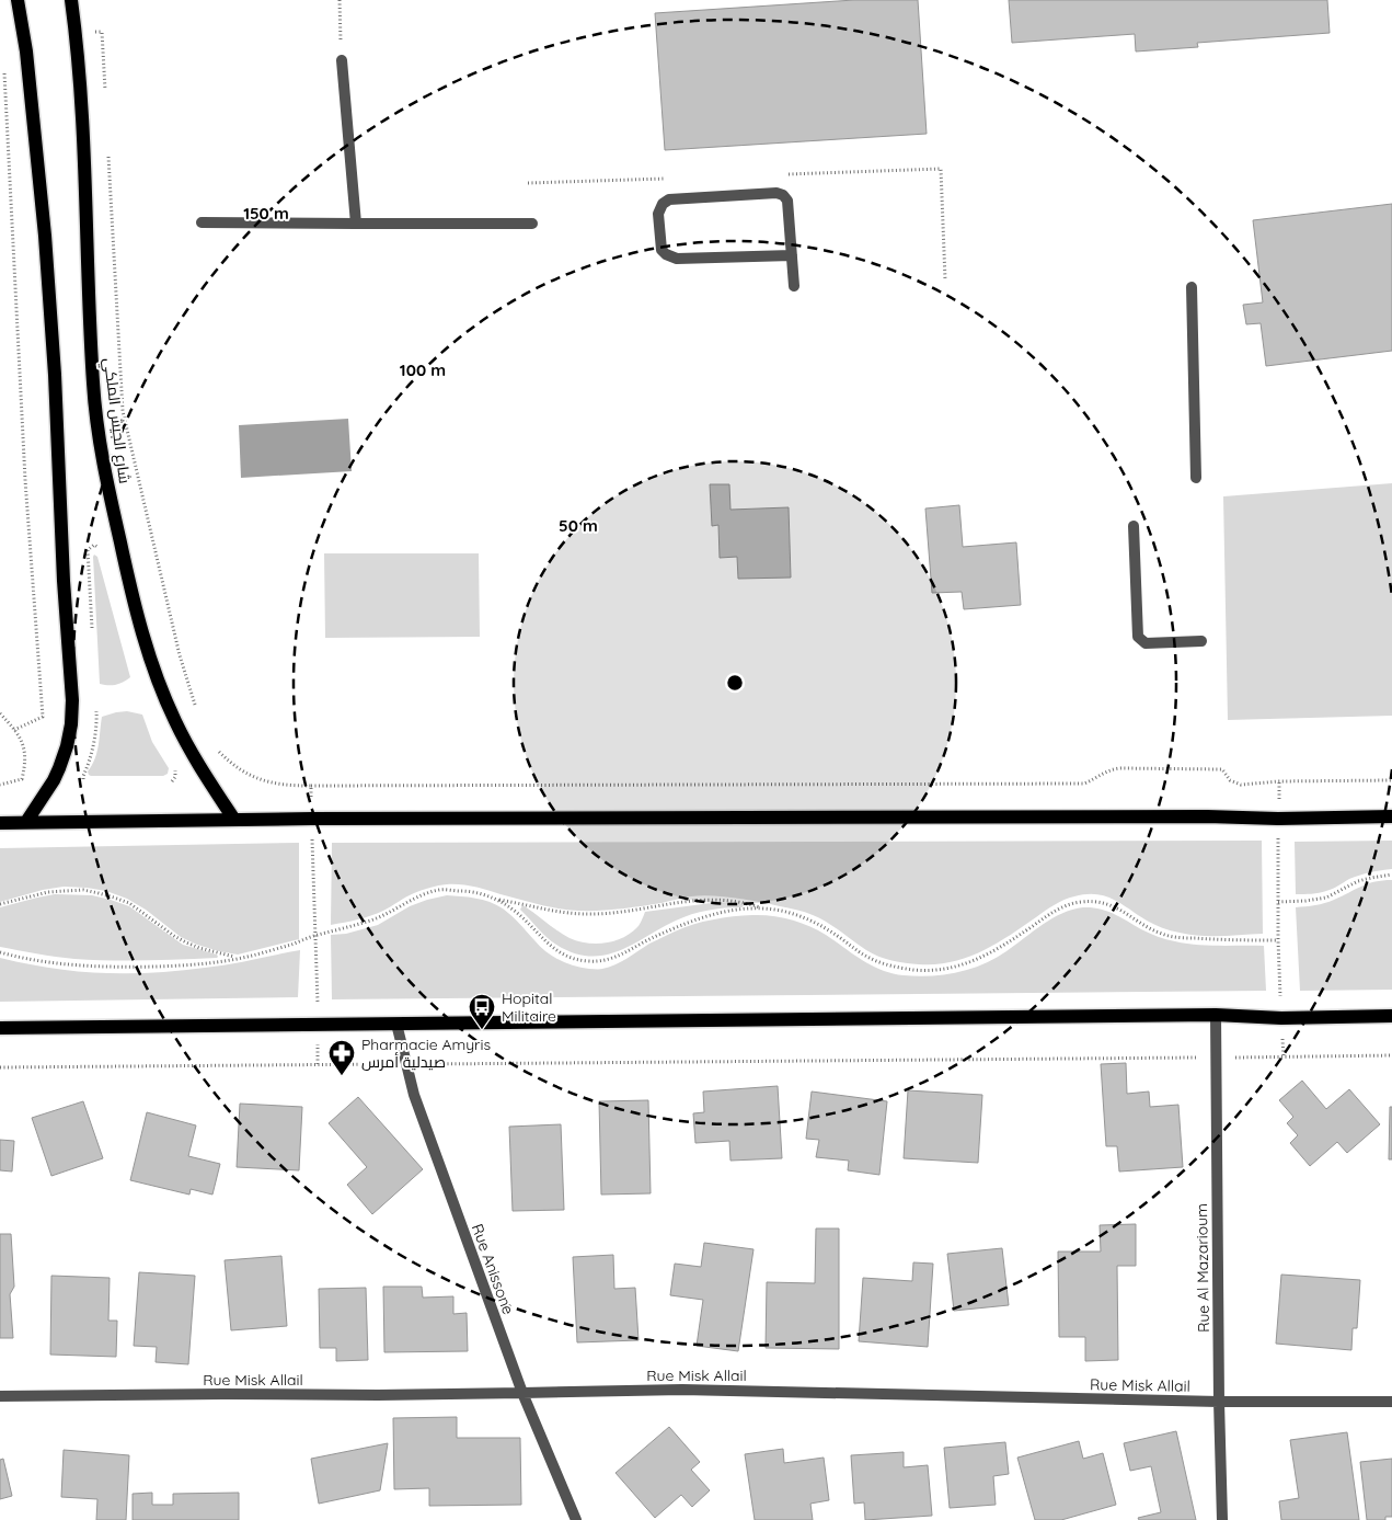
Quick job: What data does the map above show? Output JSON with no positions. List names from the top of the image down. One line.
{"streets":{"main road":["شارع الجيش الملكي"],"street":["Rue Al Mazarioum","Rue Anissone","Rue Misk Allail"]},"crossings":[["Rue Al Mazarioum","Rue Misk Allail"],["Rue Anissone","Rue Misk Allail"]],"places":{"bus stop":["Hopital Militaire"],"pharmacy":["Pharmacie Amyris صيدلية أمرس"]},"rings":["150 m","100 m","50 m"]}
